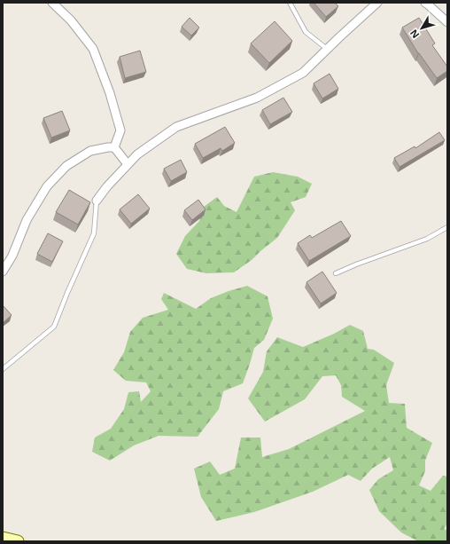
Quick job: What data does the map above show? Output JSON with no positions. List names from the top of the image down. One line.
{"north":"bottom left"}
